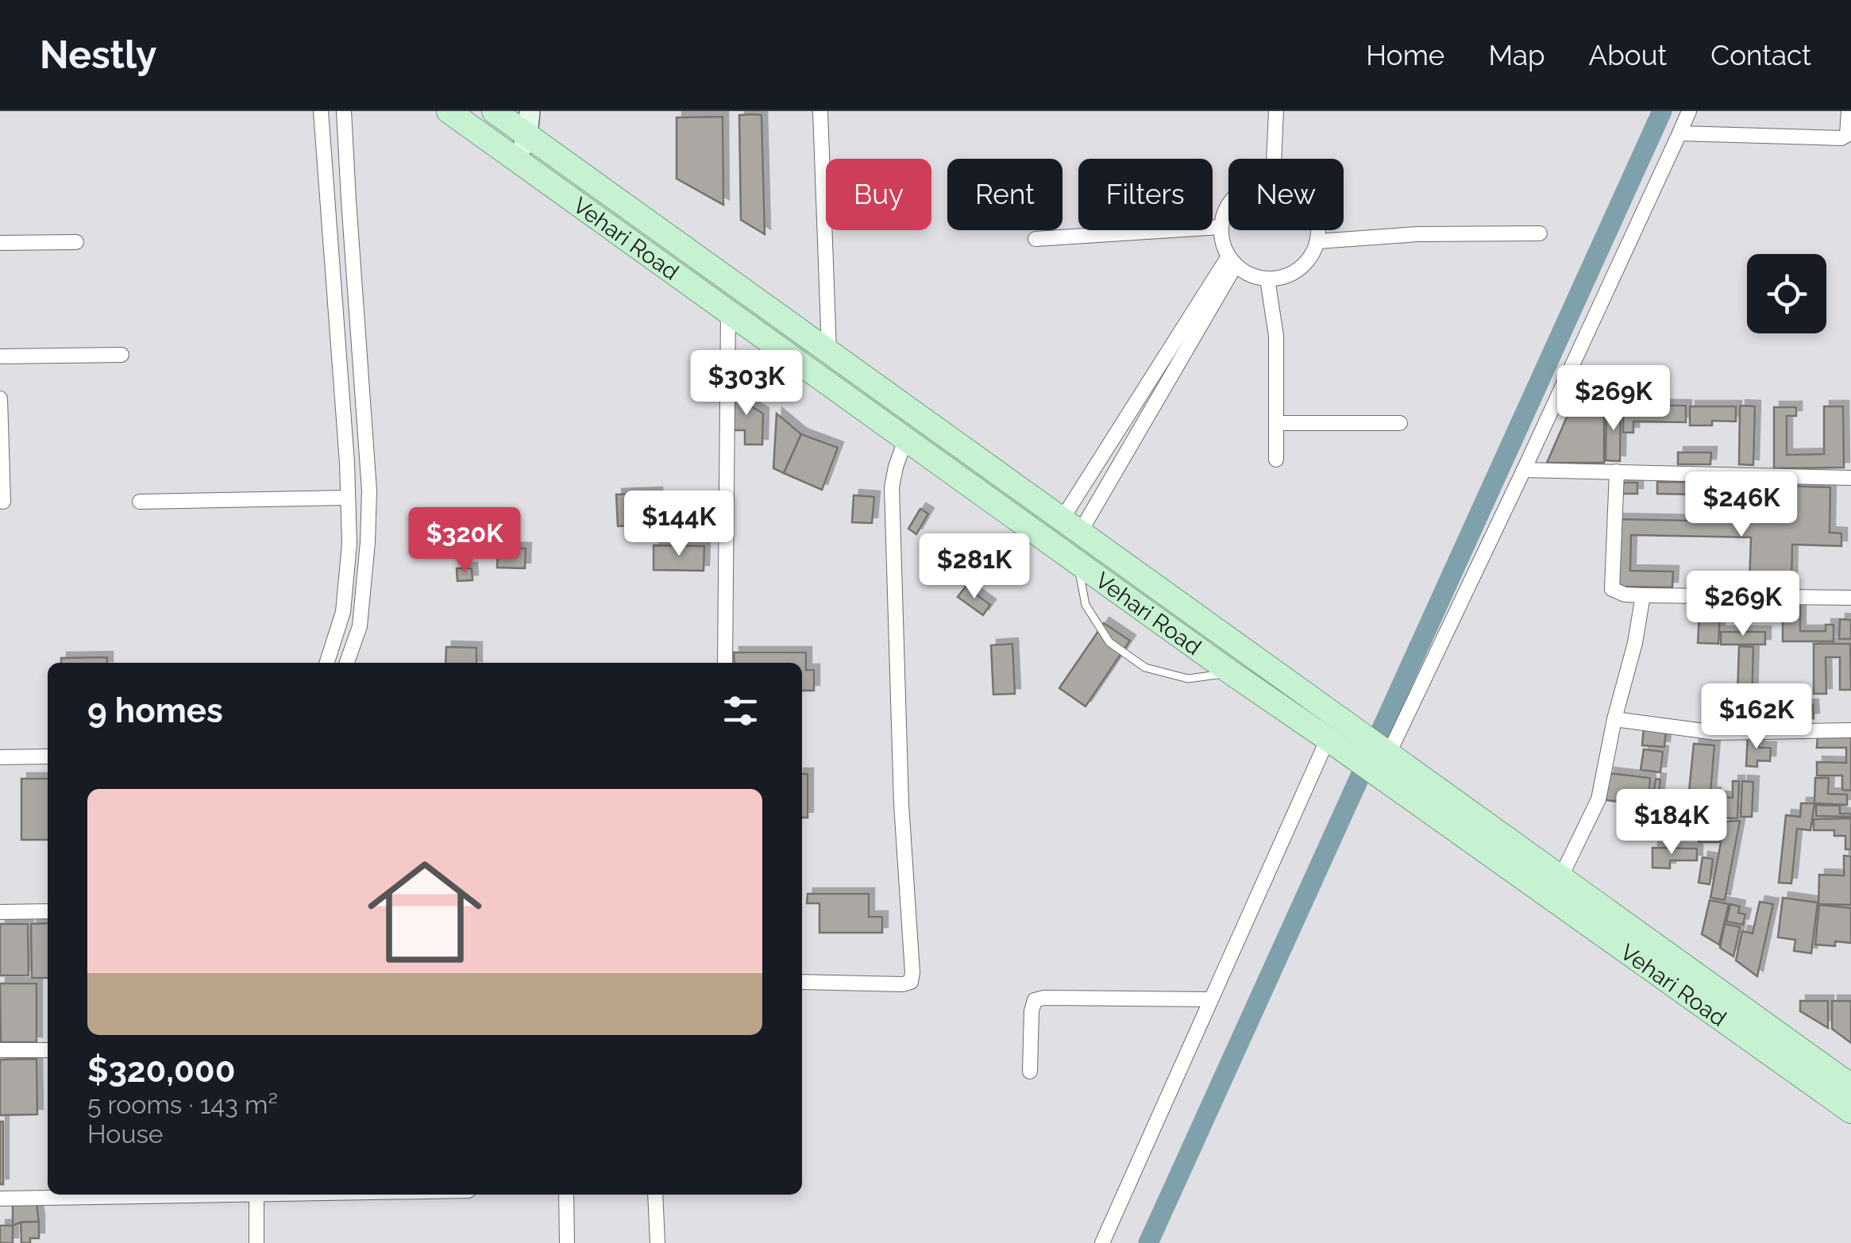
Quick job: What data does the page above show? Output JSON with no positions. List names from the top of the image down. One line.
{"streets":{"main road":["Vehari Road"]},"page":{"header":"Nestly","nav":["Home","Map","About","Contact"],"chip":["Buy","Rent","Filters","New"],"price":["$303K","$269K","$246K","$144K","$320K","$281K","$269K","$162K","$184K"],"heading":"9 homes","list":[{"name":"$320,000","note":"5 rooms · 143 m² · House"}]}}
